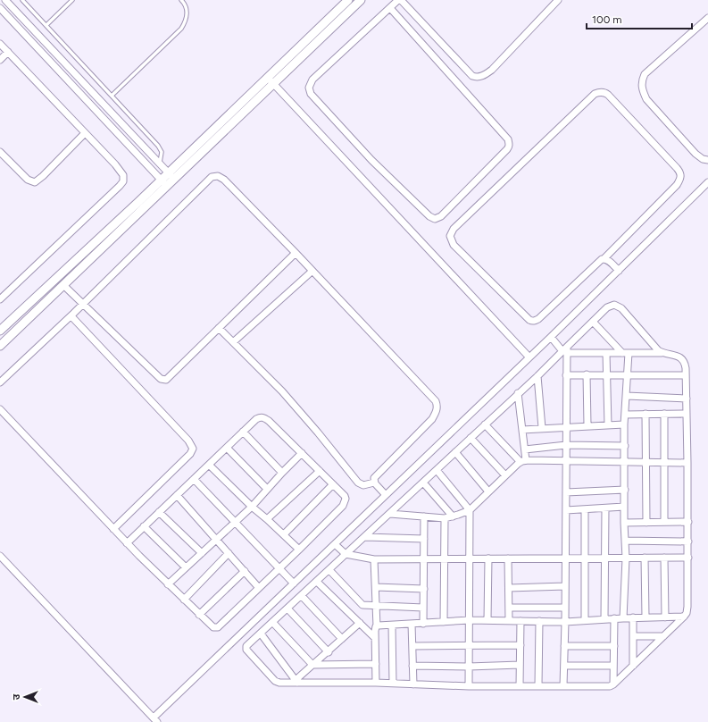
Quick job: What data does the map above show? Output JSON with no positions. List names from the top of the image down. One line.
{"scale_bar":"100 m","north":"left"}
